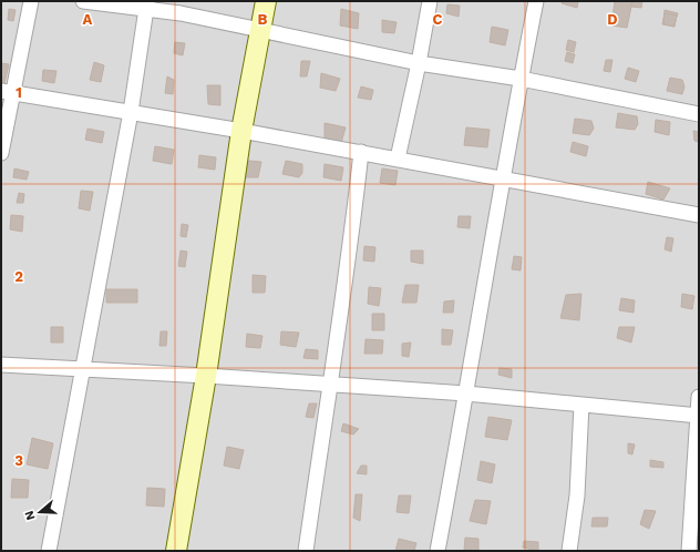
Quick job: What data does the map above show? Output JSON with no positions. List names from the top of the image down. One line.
{"north":"left","grid":{"columns":["A","B","C","D"],"rows":["1","2","3"]}}
